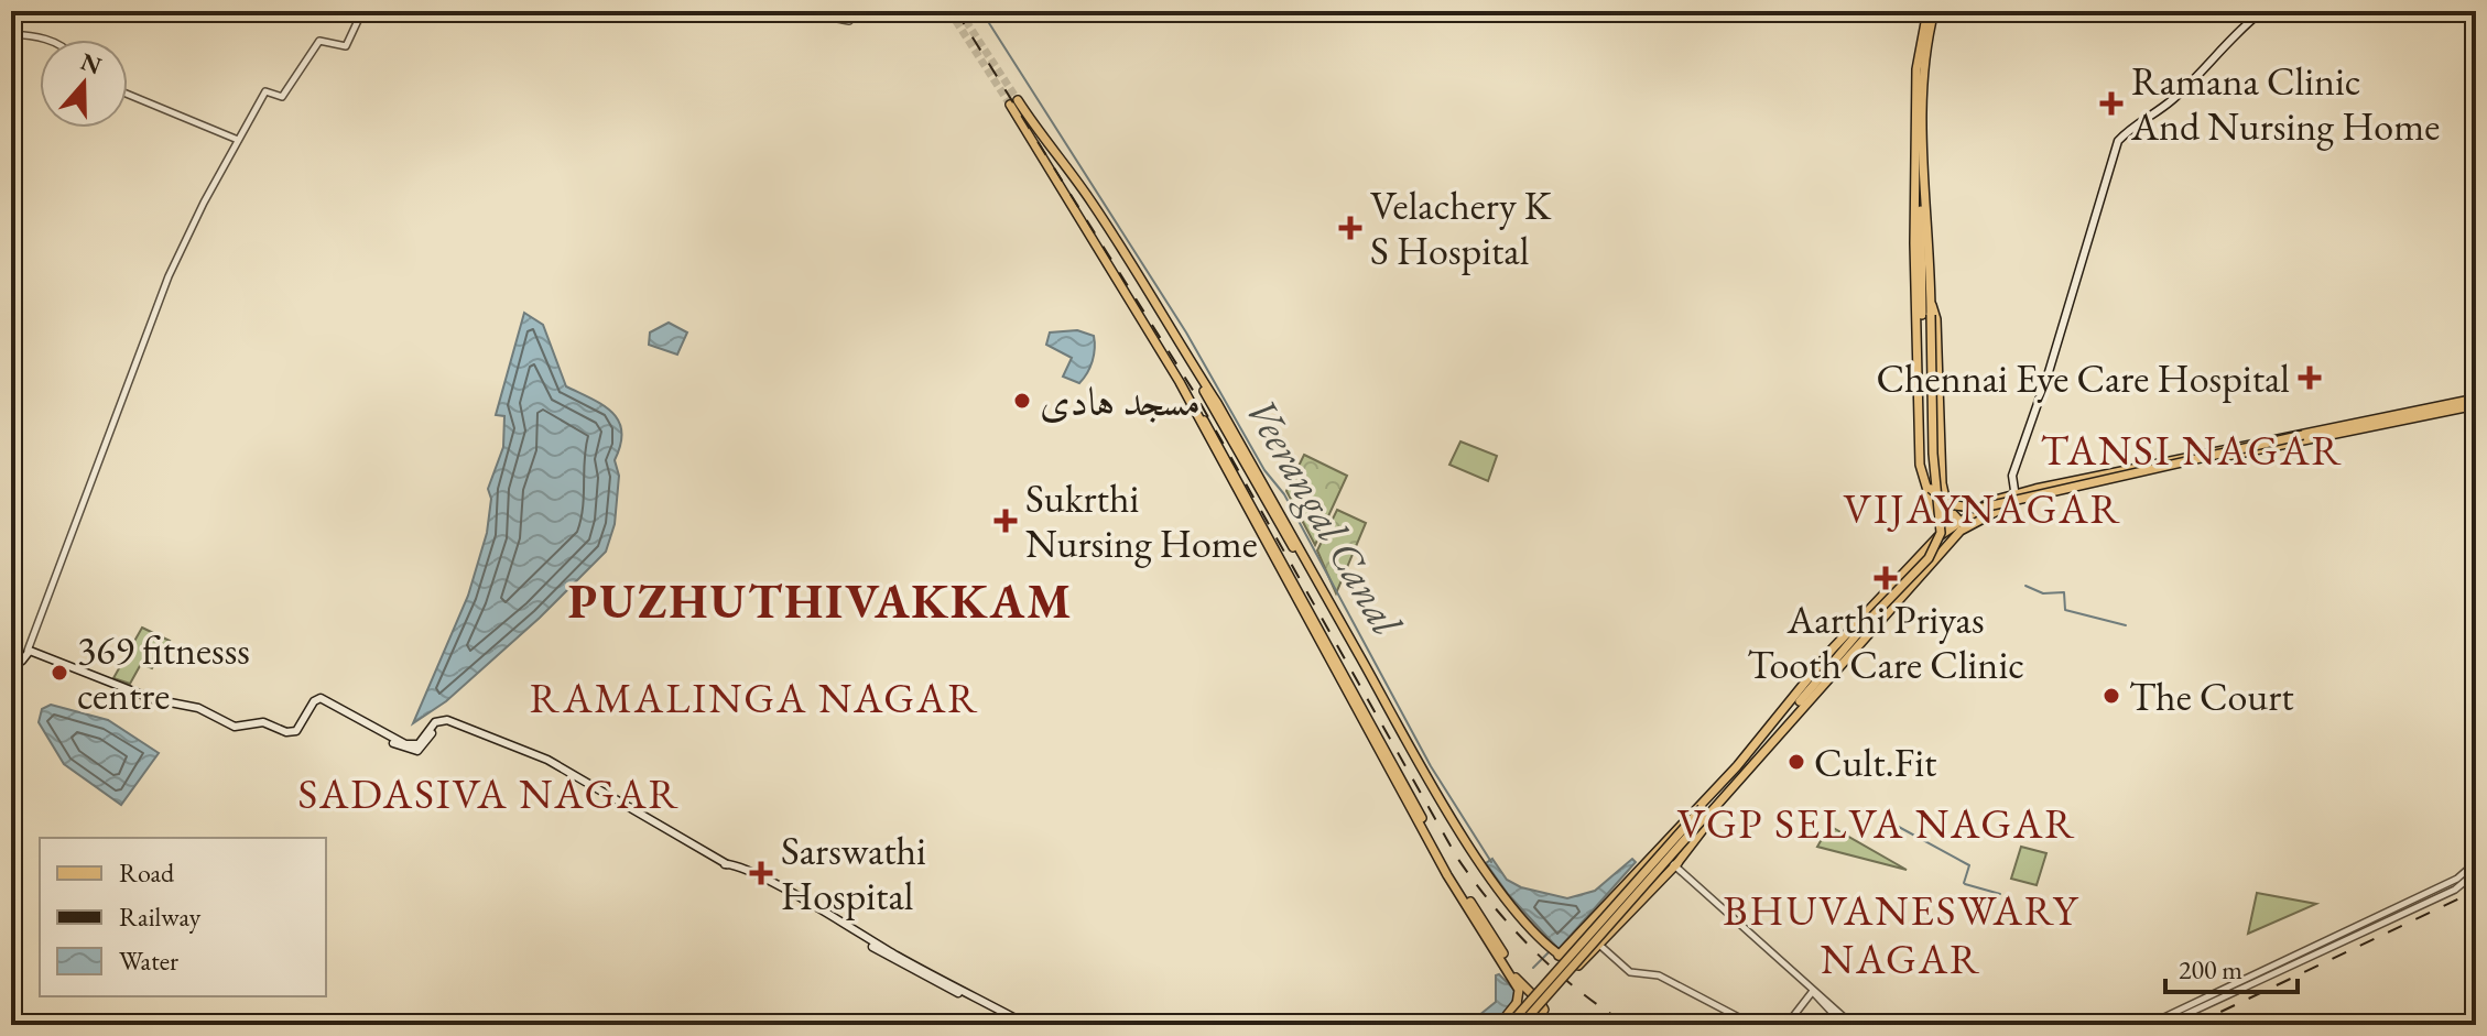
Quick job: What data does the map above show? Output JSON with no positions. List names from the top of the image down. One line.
{"districts":["TANSI NAGAR","VIJAYNAGAR","PUZHUTHIVAKKAM","RAMALINGA NAGAR","SADASIVA NAGAR","VGP SELVA NAGAR","BHUVANESWARY NAGAR"],"water":["Veerangal Canal"],"places":{"health":["Ramana Clinic And Nursing Home","Velachery K S Hospital","Chennai Eye Care Hospital","Sukrthi Nursing Home","Aarthi Priyas Tooth Care Clinic","Sarswathi Hospital"],"other":["مسجد ہادی","369 fitnesss centre","The Court","Cult.Fit"]},"legend":["Road","Railway","Water"],"scale_bar":"200 m","north":"top"}
